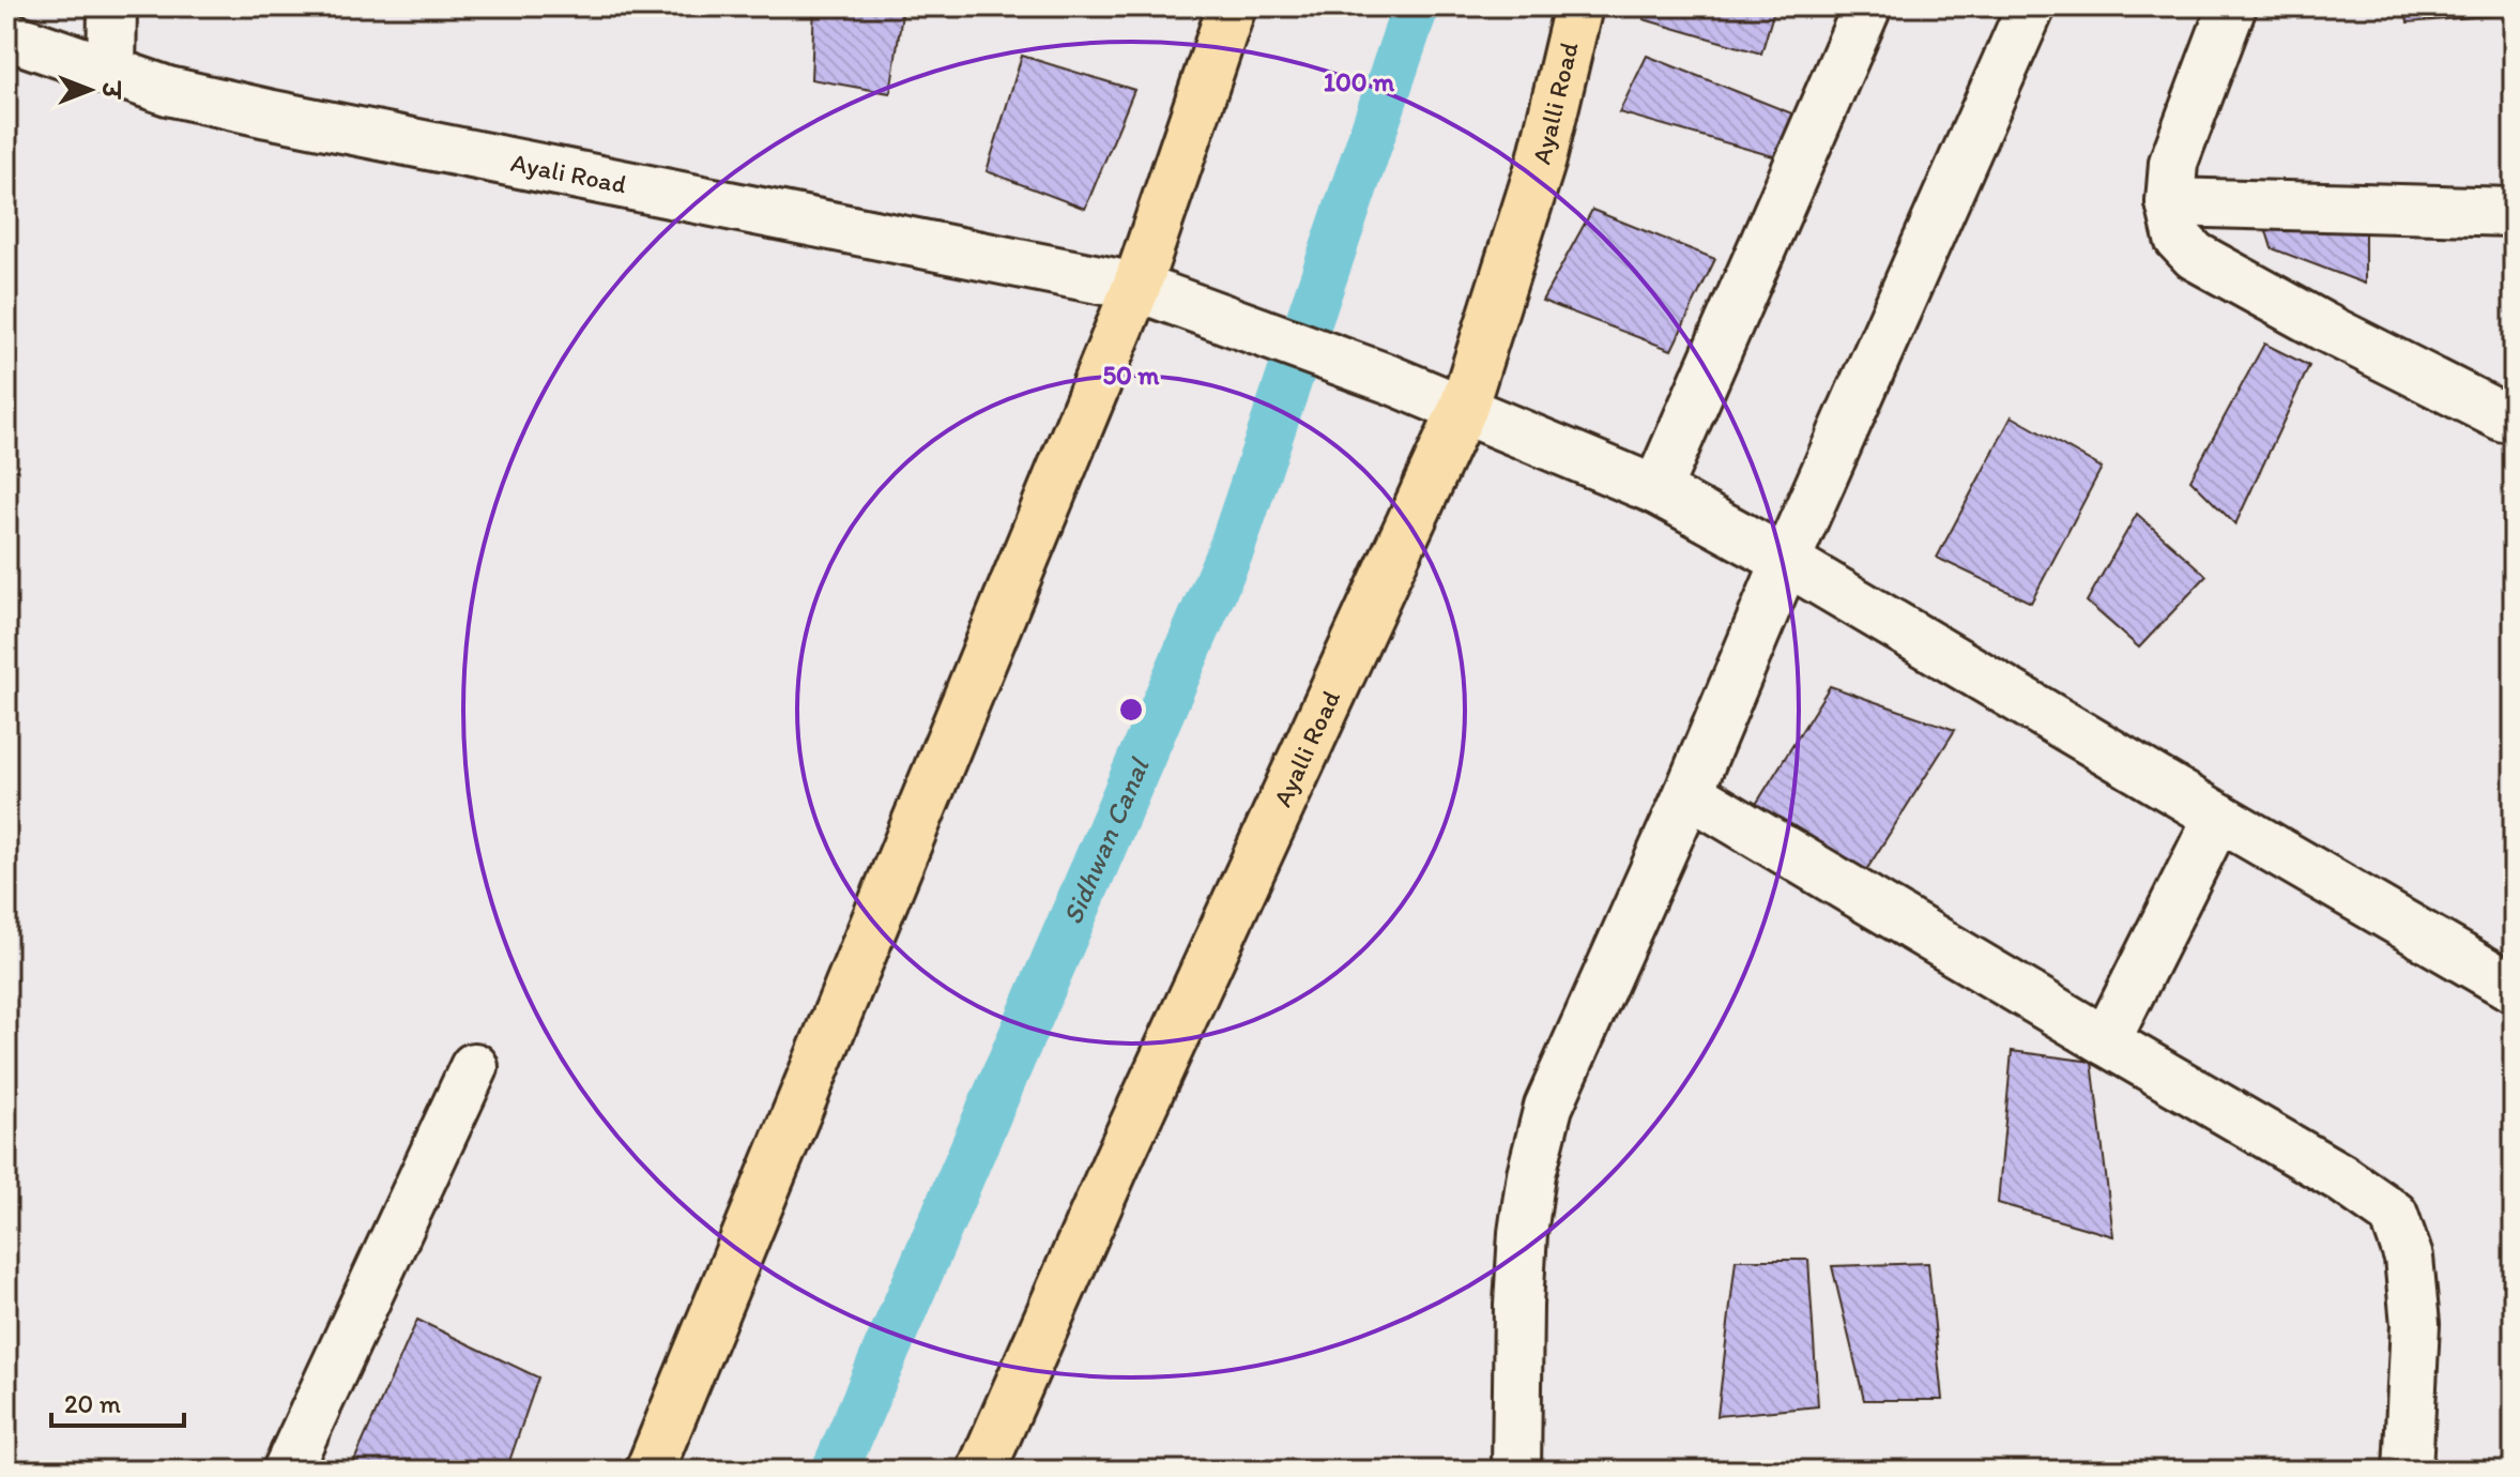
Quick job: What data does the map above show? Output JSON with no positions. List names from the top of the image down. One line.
{"streets":{"highway":["Ayalli Road"],"street":["Ayali Road"]},"crossings":[["Ayalli Road","Ayali Road"]],"water":["Sidhwan Canal"],"scale_bar":"20 m","north":"right","rings":["100 m","50 m"]}
